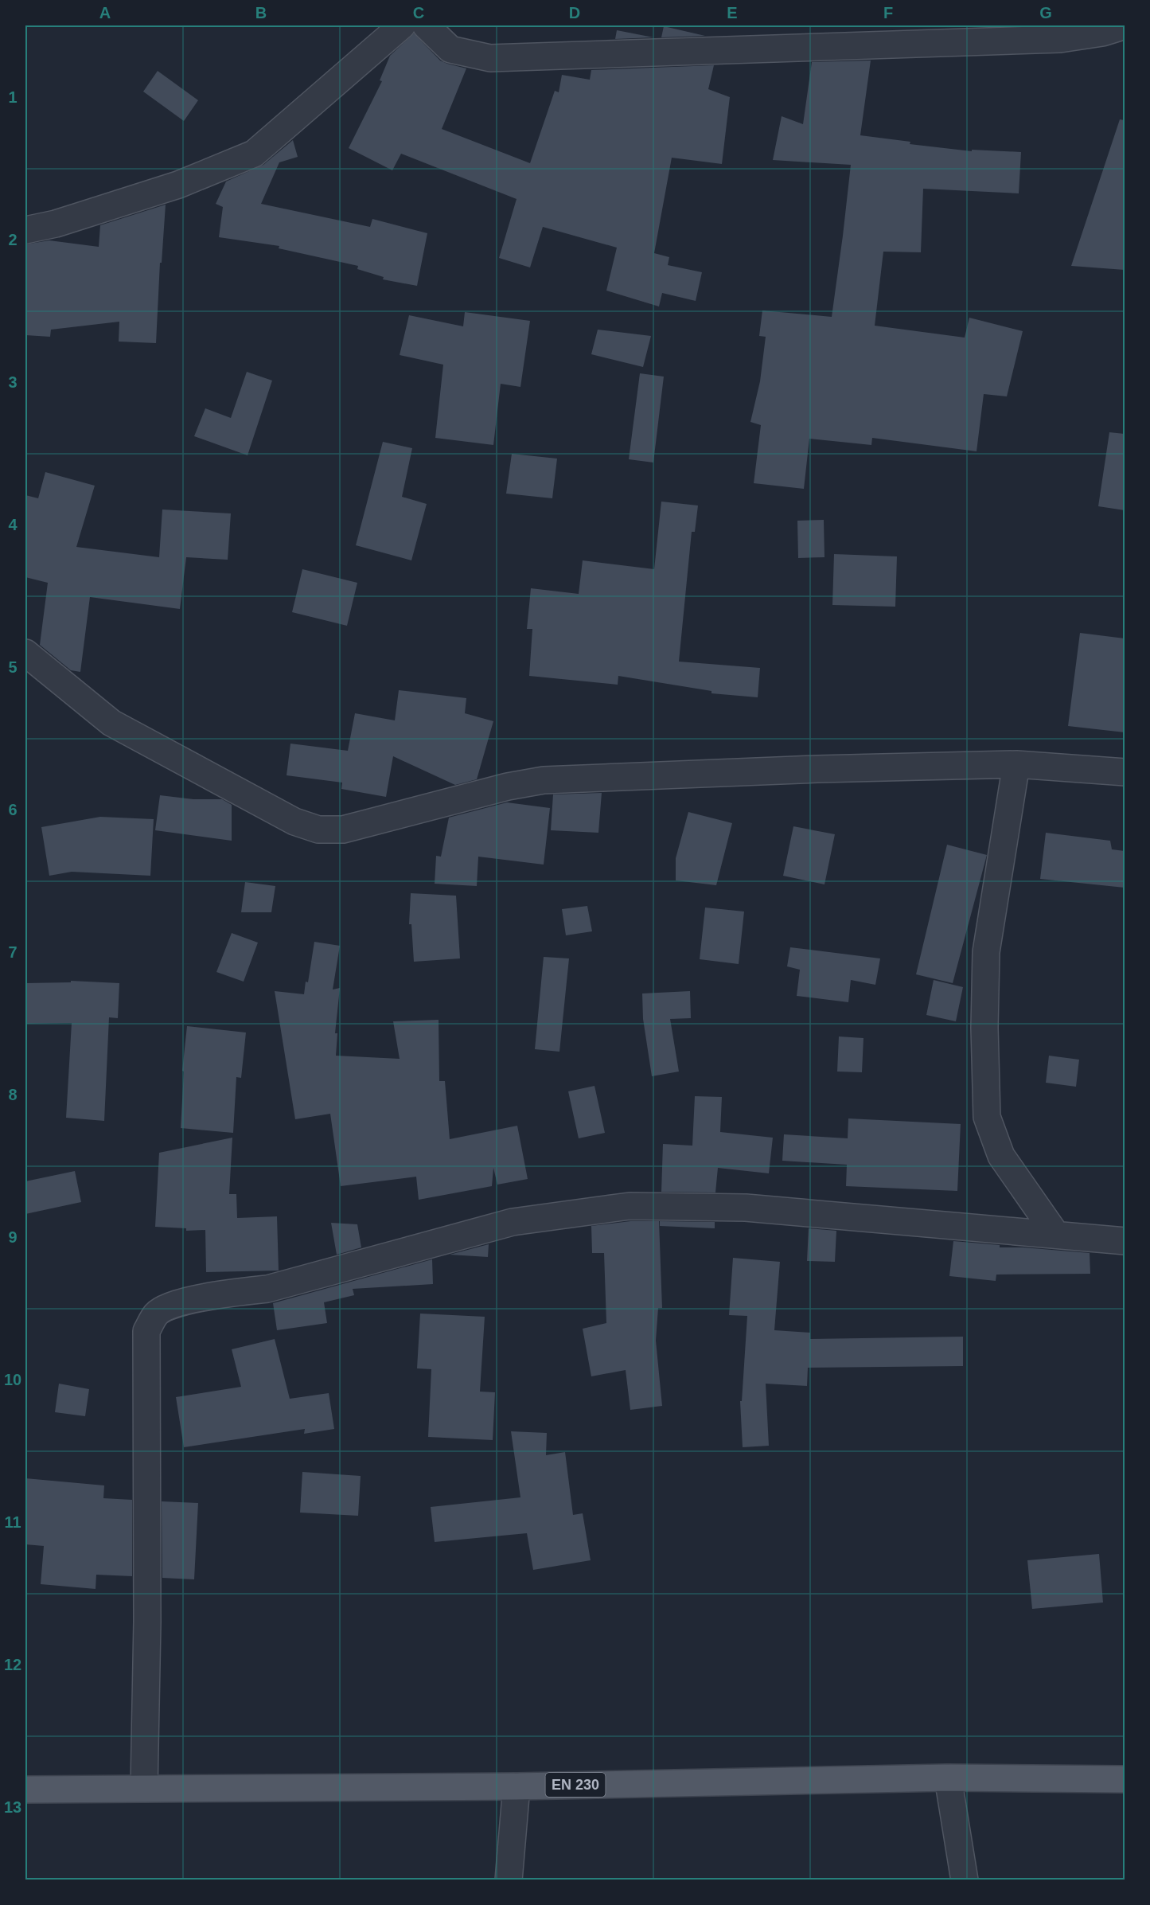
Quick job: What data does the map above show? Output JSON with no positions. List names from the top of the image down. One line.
{"streets":{"main road":["EN 230"]},"grid":{"columns":["A","B","C","D","E","F","G"],"rows":["1","2","3","4","5","6","7","8","9","10","11","12","13"]}}
